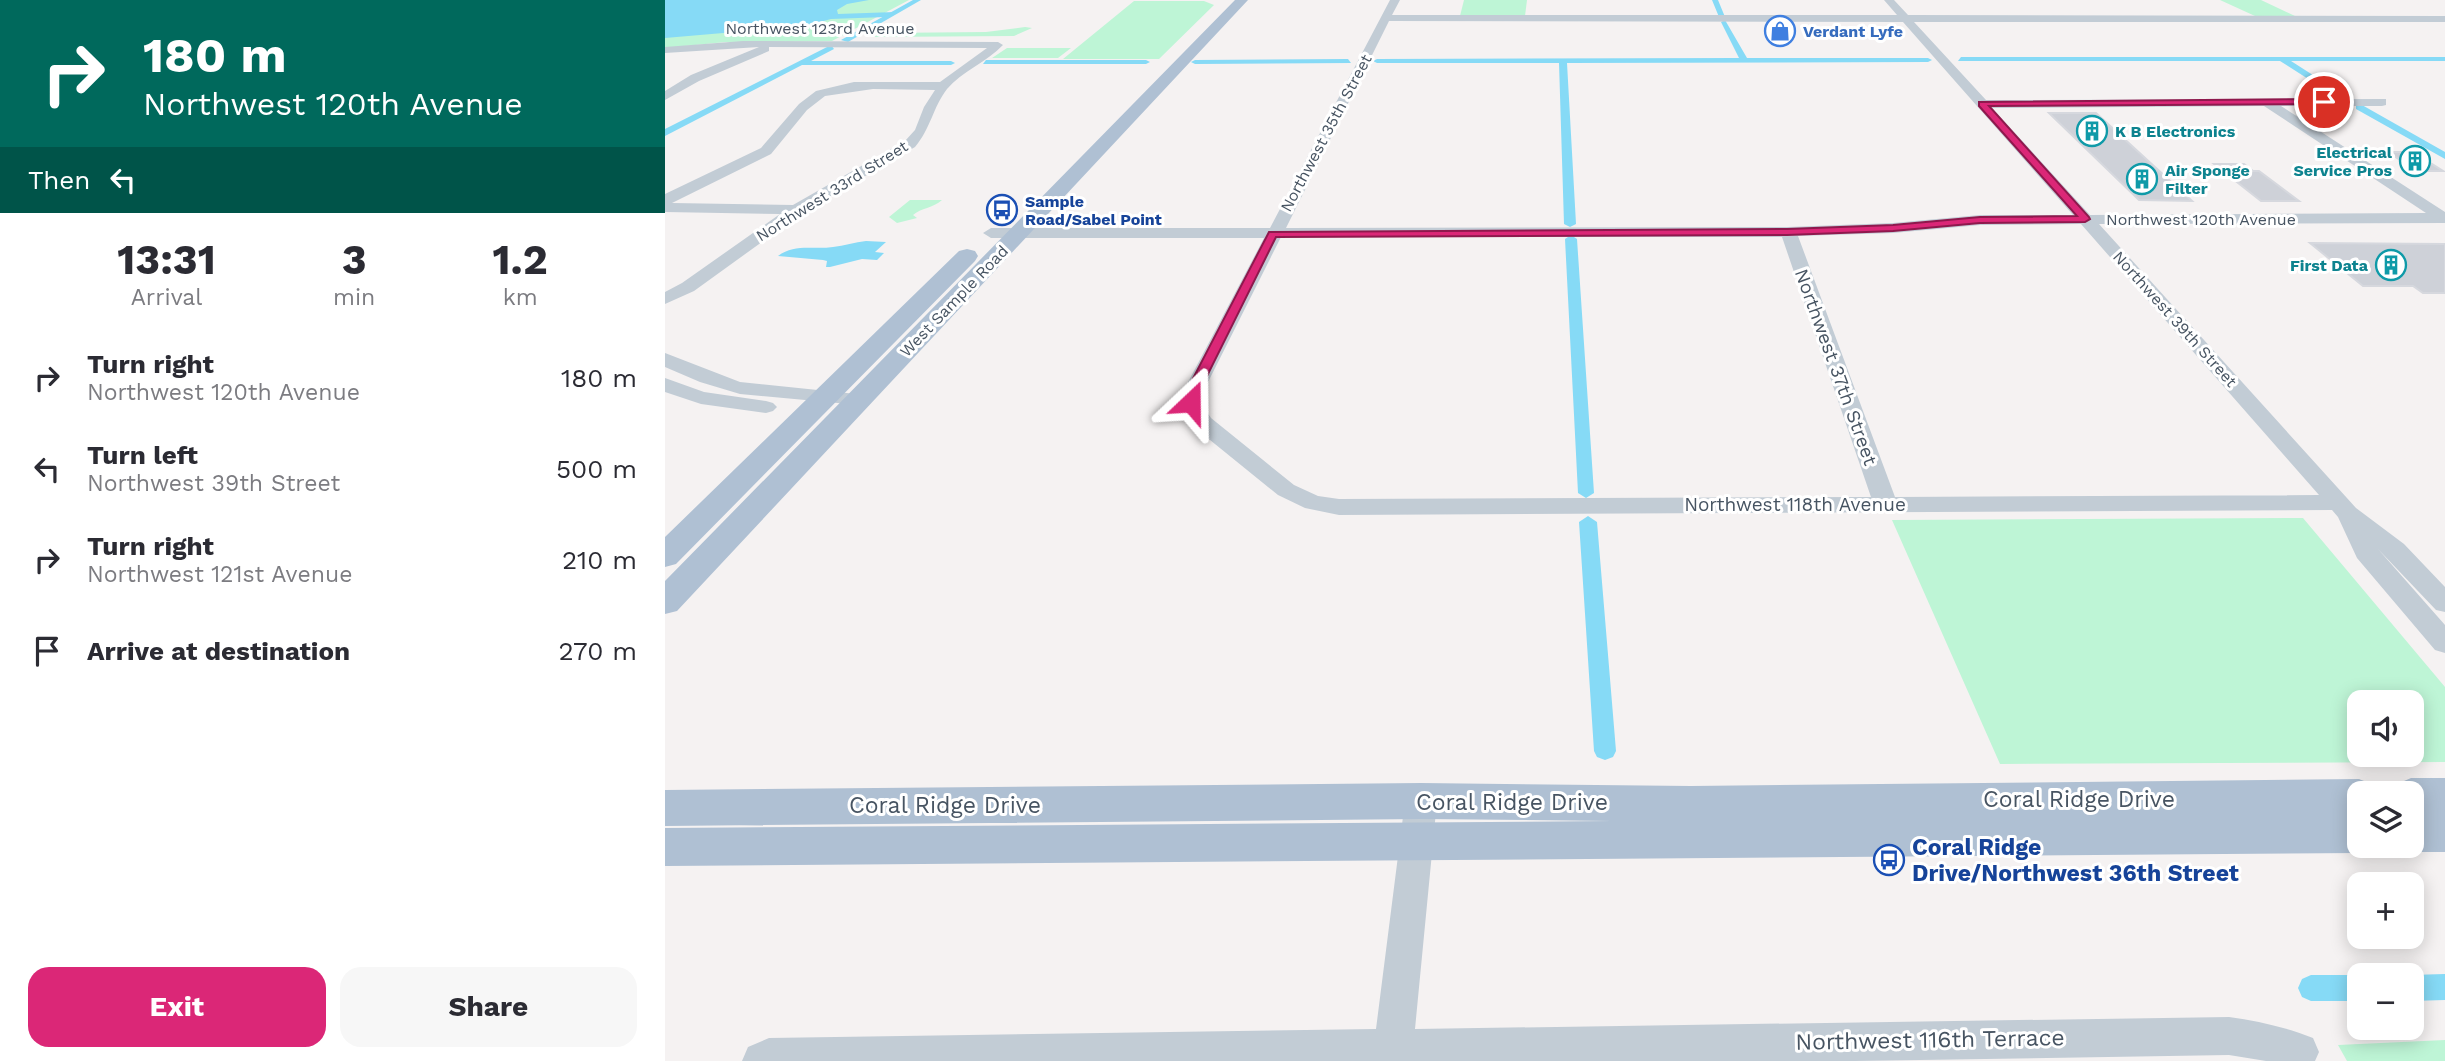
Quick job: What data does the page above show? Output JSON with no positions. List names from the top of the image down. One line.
{"streets":{"main road":["West Sample Road","Coral Ridge Drive"],"street":["Northwest 123rd Avenue","Northwest 35th Street","Northwest 33rd Street","Northwest 120th Avenue","Northwest 39th Street","Northwest 37th Street","Northwest 118th Avenue","Northwest 116th Terrace"]},"crossings":[["Northwest 123rd Avenue","Northwest 33rd Street"],["Northwest 35th Street","Northwest 120th Avenue"],["Northwest 35th Street","Northwest 118th Avenue"],["Northwest 120th Avenue","West Sample Road"],["Northwest 120th Avenue","Northwest 39th Street"],["Northwest 120th Avenue","Northwest 37th Street"],["Northwest 39th Street","Northwest 118th Avenue"],["Northwest 37th Street","Northwest 118th Avenue"]],"places":{"shop":["Verdant Lyfe"],"building":["K B Electronics","Electrical Service Pros","Air Sponge Filter","First Data"],"bus stop":["Sample Road/Sabel Point","Coral Ridge Drive/Northwest 36th Street"]},"page":{"turn":["180 m","Northwest 120th Avenue"],"then":"Then","eta":["13:31","Arrival","3","min","1.2","km"],"list":[{"name":"Turn right","note":"Northwest 120th Avenue","value":"180 m"},{"name":"Turn left","note":"Northwest 39th Street","value":"500 m"},{"name":"Turn right","note":"Northwest 121st Avenue","value":"210 m"},{"name":"Arrive at destination","value":"270 m"}],"map_buttons":["+","−"],"buttons":["Exit","Share"]}}
